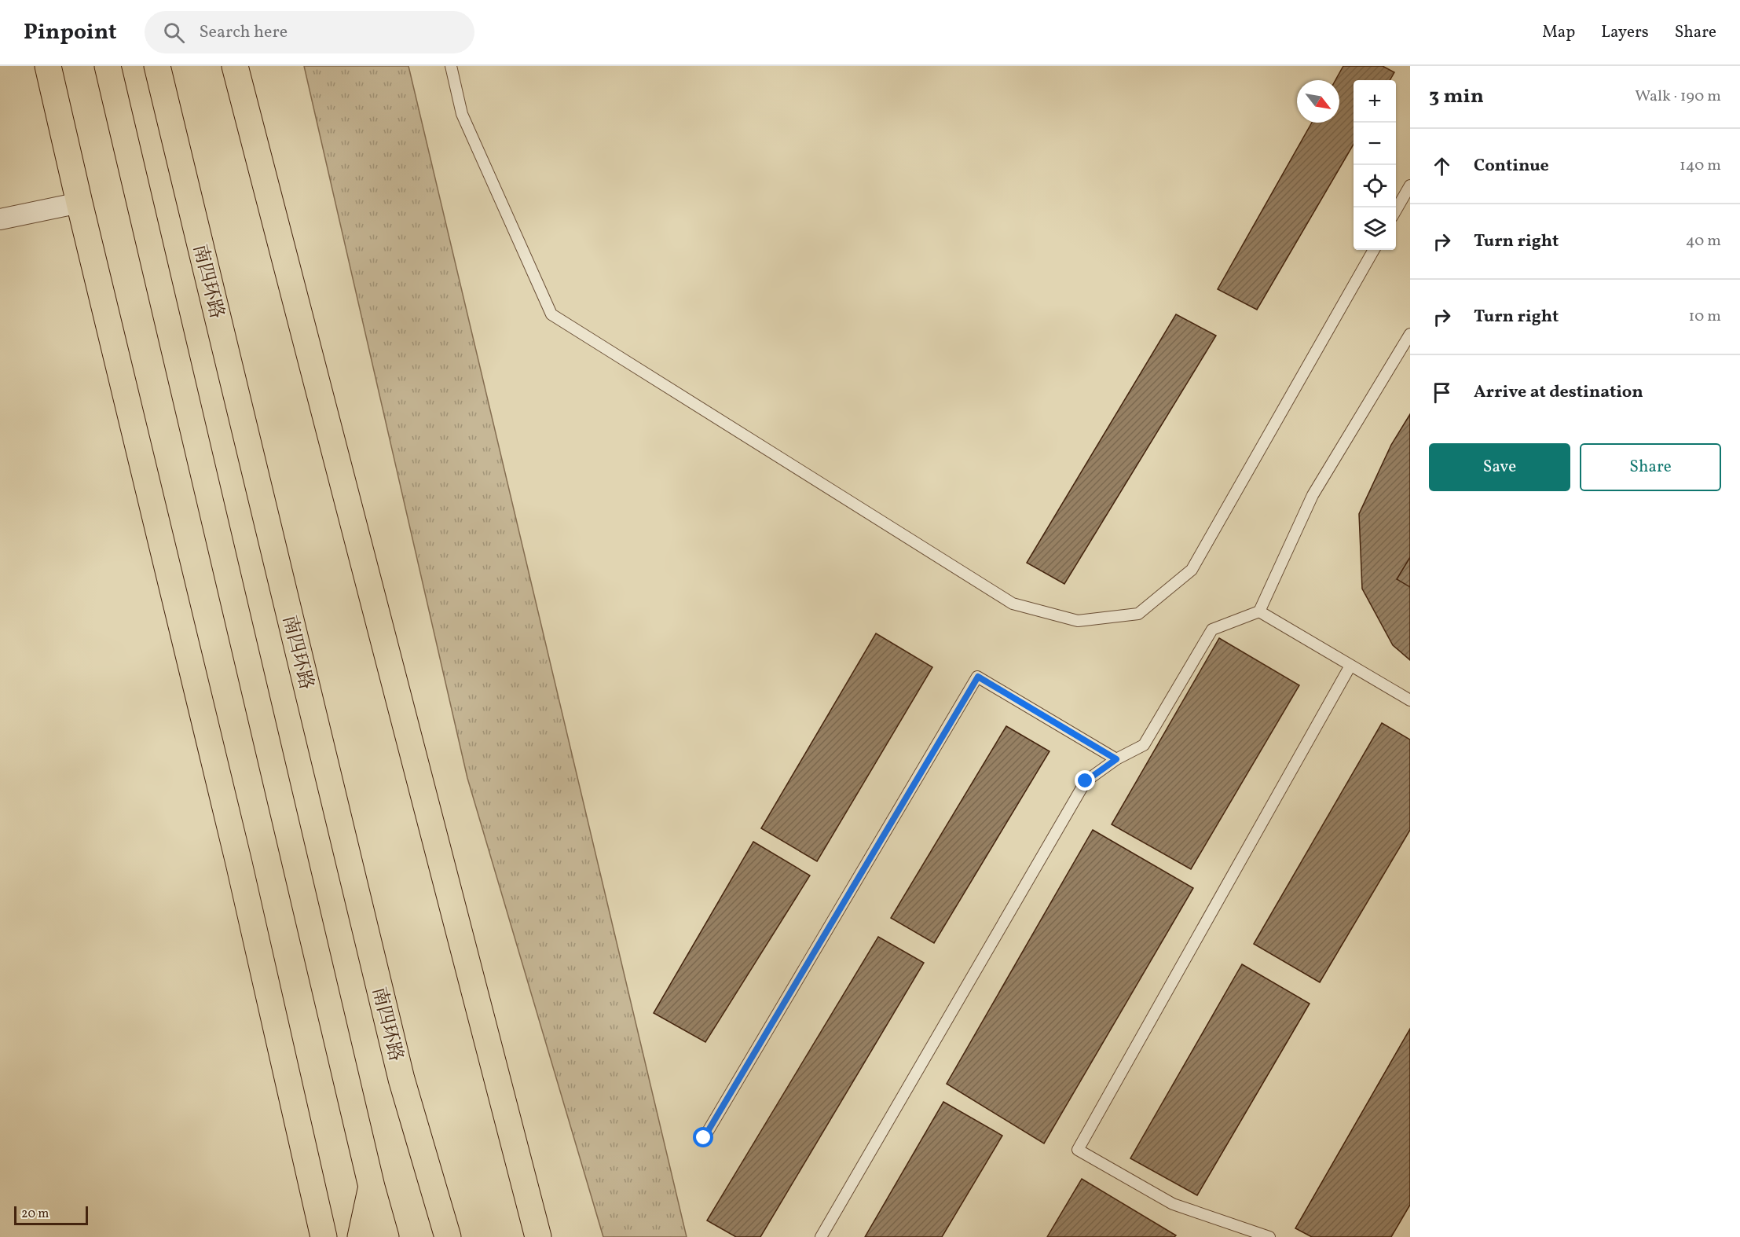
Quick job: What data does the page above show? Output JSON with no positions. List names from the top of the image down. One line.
{"streets":{"main road":["南四环路"]},"scale_bar":"20 m","north":"bottom right","page":{"header":"Pinpoint","search":"Search here","nav":["Map","Layers","Share"],"heading":["3 min","Walk · 190 m"],"map_buttons":["+","−"],"list":[["Continue","140 m"],["Turn right","40 m"],["Turn right","10 m"],"Arrive at destination"],"buttons":["Save","Share"],"scale":"20 m"}}
